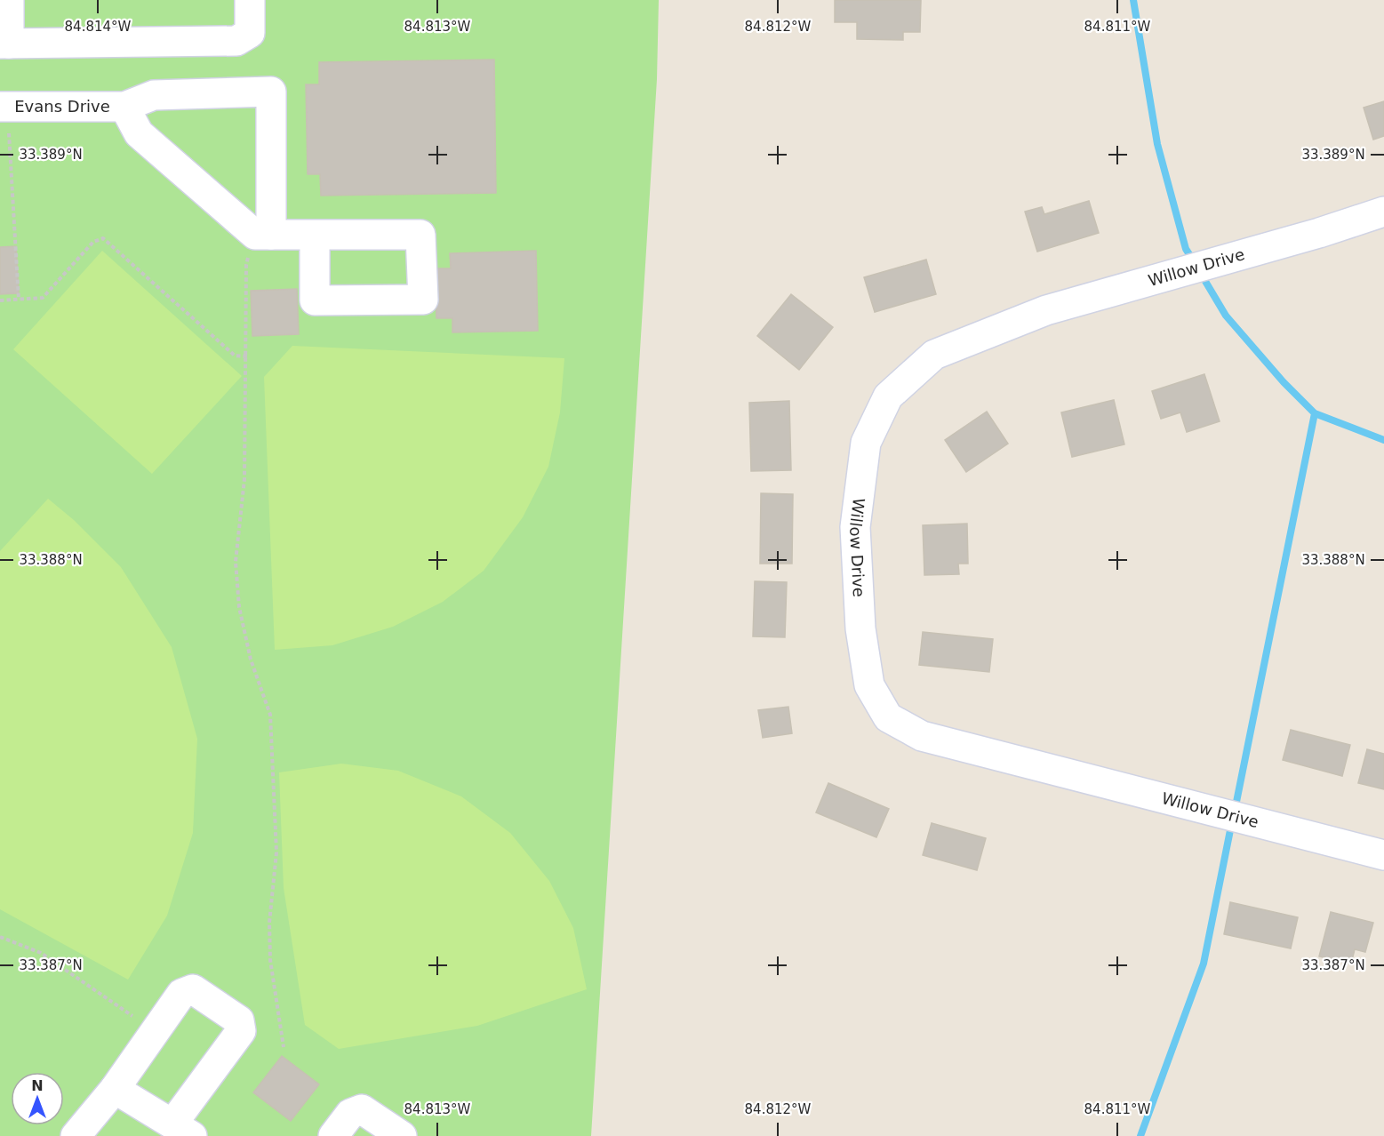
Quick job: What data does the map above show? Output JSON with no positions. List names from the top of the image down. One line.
{"streets":{"street":["Evans Drive","Willow Drive"]},"north":"top","coordinates":["84.814°W","84.813°W","84.812°W","84.811°W","33.389°N","33.388°N","33.387°N"]}
